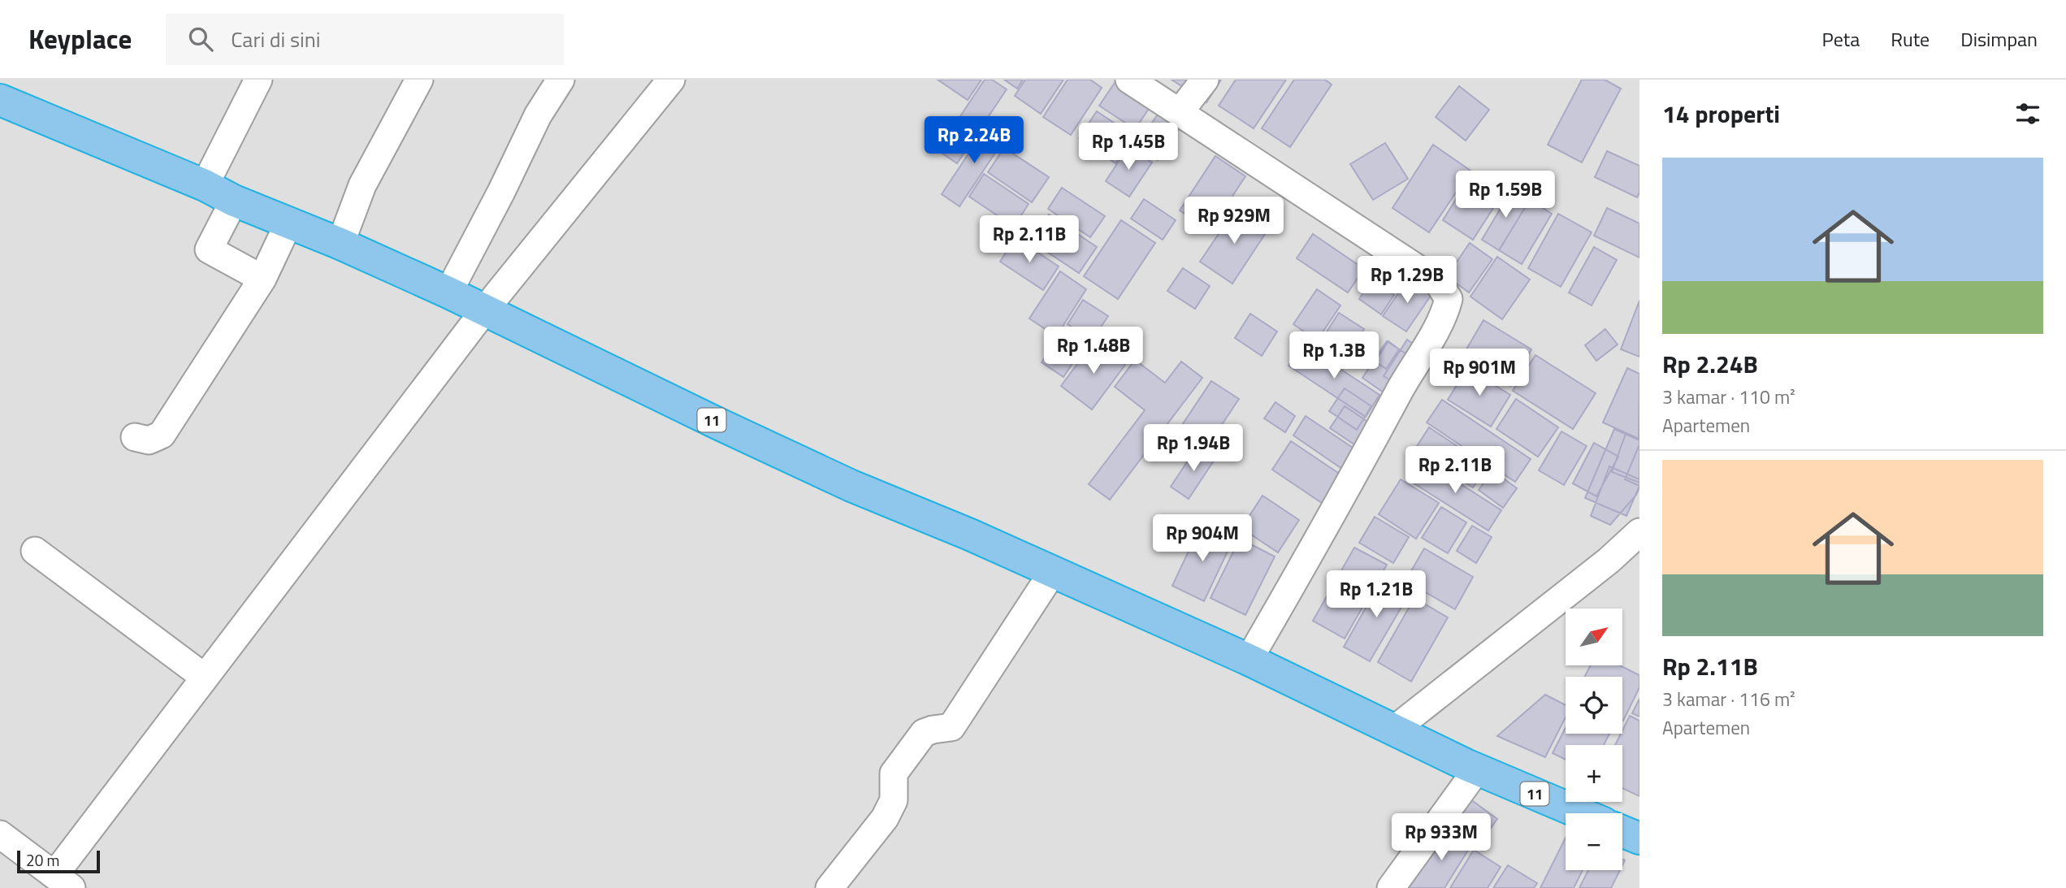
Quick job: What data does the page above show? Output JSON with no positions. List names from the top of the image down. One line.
{"streets":{"highway":["11"]},"scale_bar":"20 m","north":"top right","page":{"header":"Keyplace","search":"Cari di sini","nav":["Peta","Rute","Disimpan"],"heading":"14 properti","price":["Rp 2.24B","Rp 1.45B","Rp 1.59B","Rp 929M","Rp 2.11B","Rp 1.29B","Rp 1.48B","Rp 1.3B","Rp 901M","Rp 1.94B","Rp 2.11B","Rp 904M","Rp 1.21B","Rp 933M"],"list":[{"name":"Rp 2.24B","note":"3 kamar · 110 m² · Apartemen"},{"name":"Rp 2.11B","note":"3 kamar · 116 m² · Apartemen"}],"map_buttons":["+","−"],"scale":"20 m"}}
